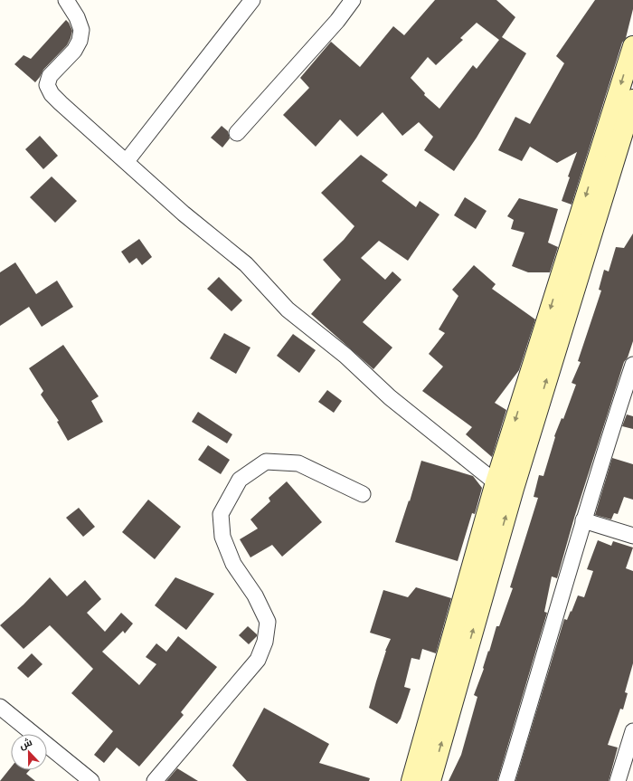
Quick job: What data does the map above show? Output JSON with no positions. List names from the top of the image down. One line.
{"north":"top"}
